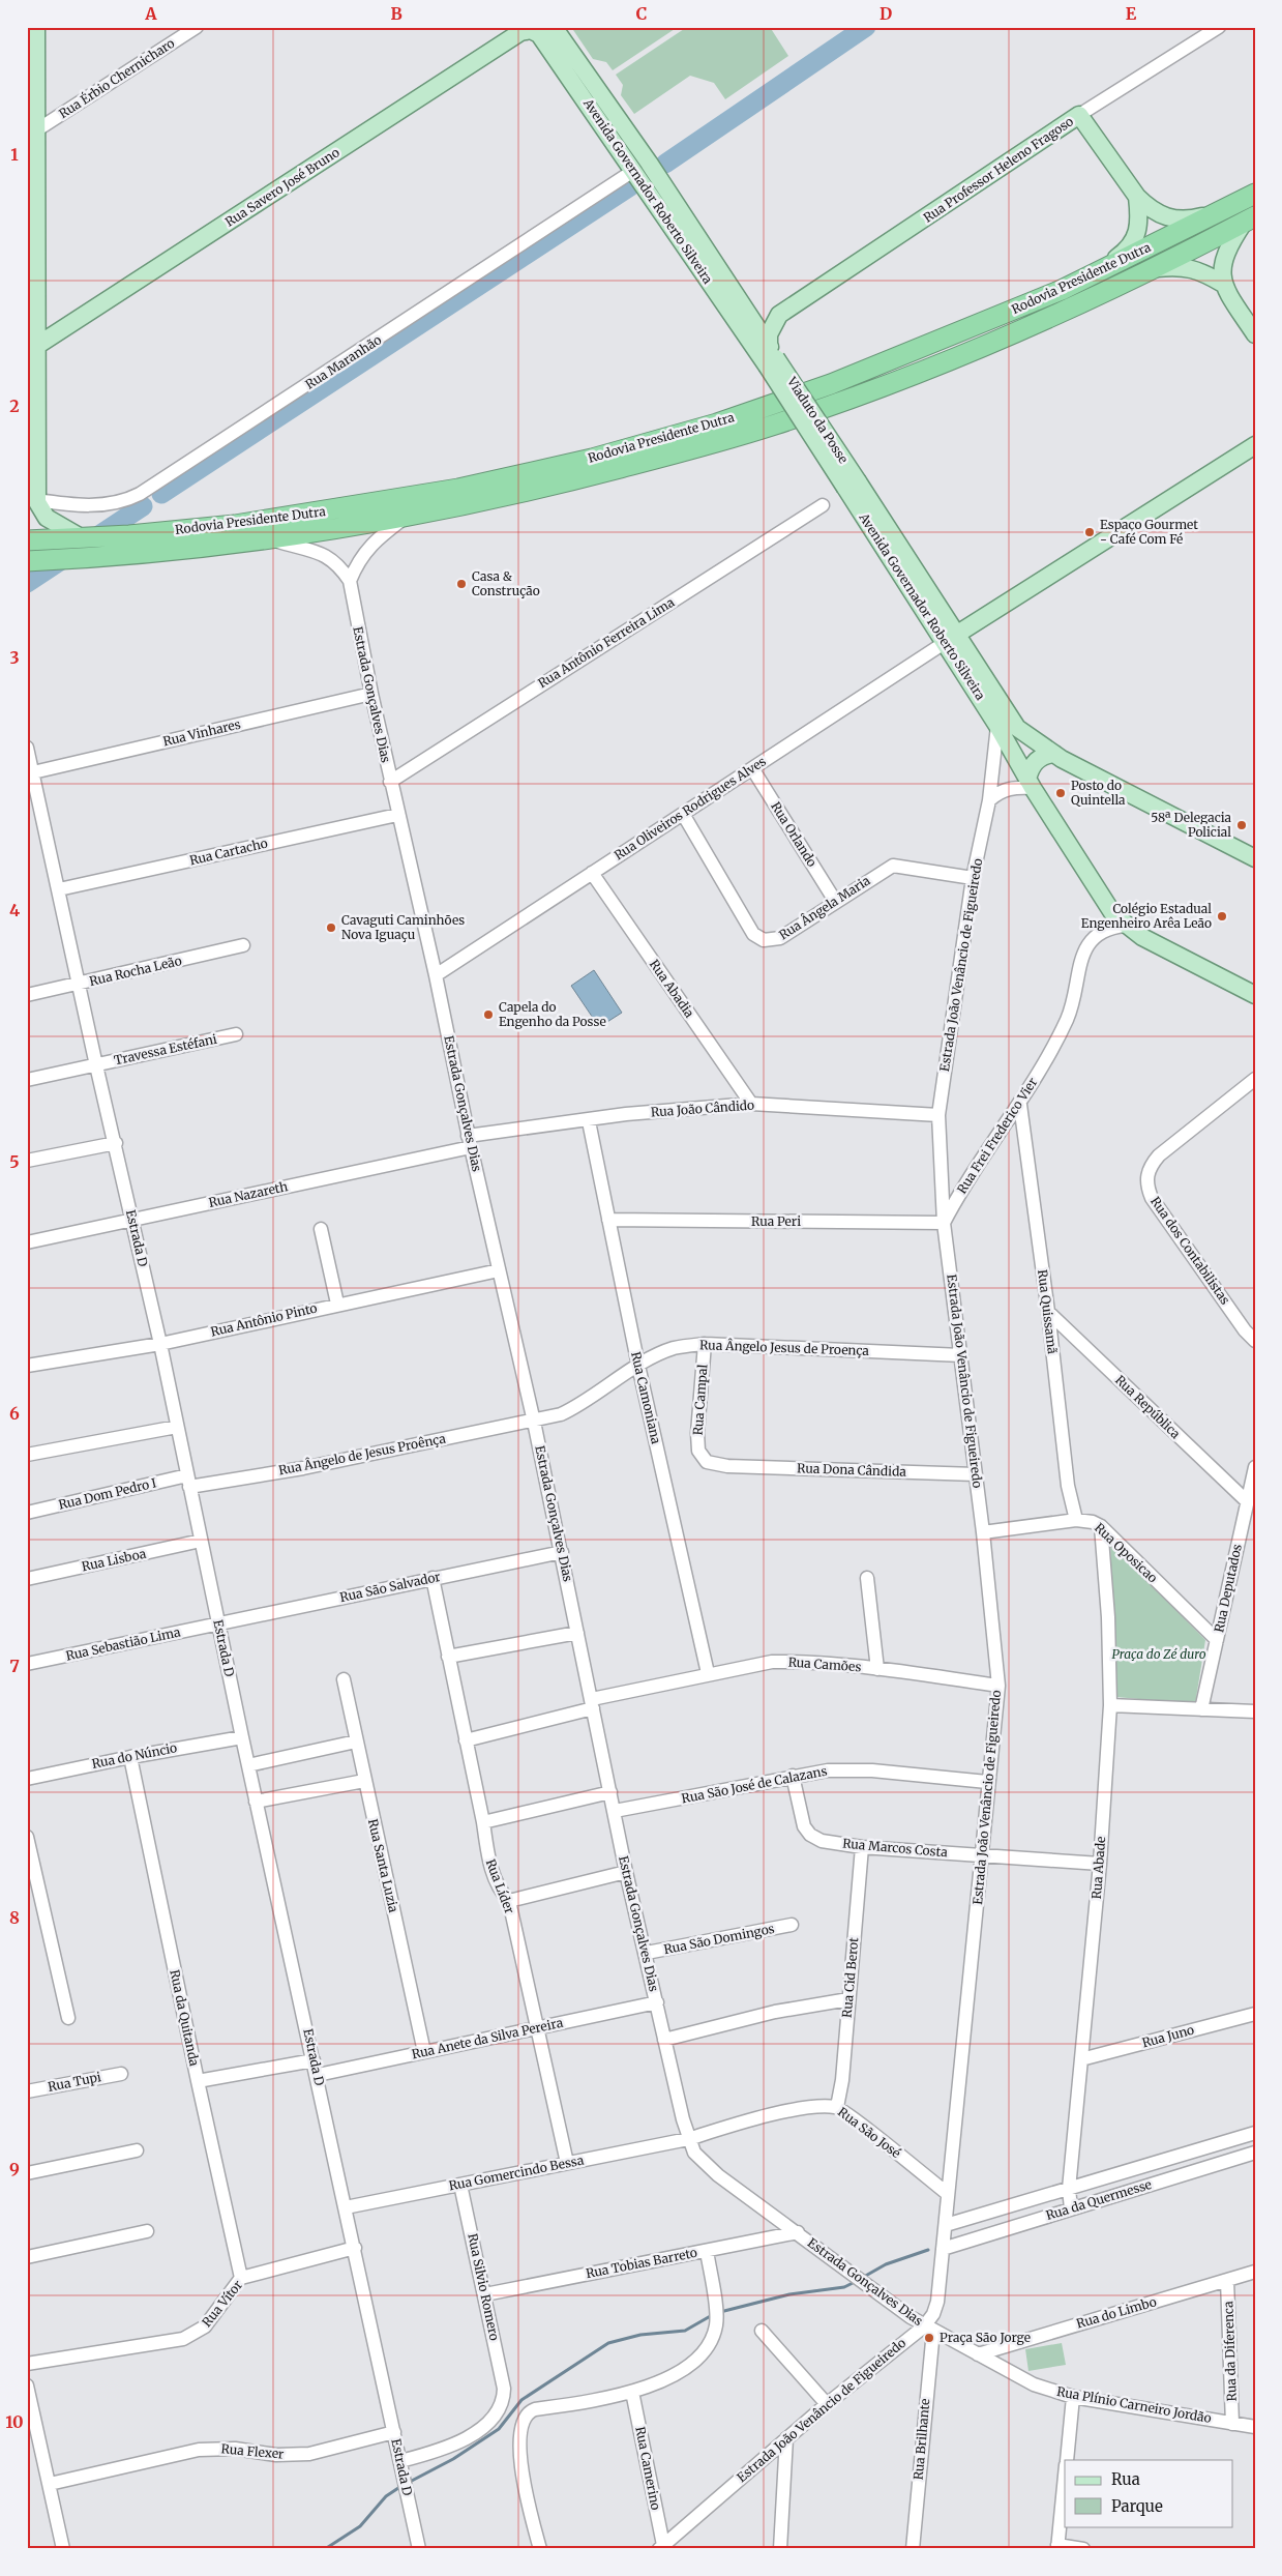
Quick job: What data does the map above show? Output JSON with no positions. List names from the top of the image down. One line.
{"streets":{"highway":["Rodovia Presidente Dutra"],"main road":["Rua Professor Heleno Fragoso","Rua Savero José Bruno","Avenida Governador Roberto Silveira","Viaduto da Posse","Rua Oliveiros Rodrigues Alves"],"street":["Rua Érbio Chernicharo","Rua Maranhão","Rua Antônio Ferreira Lima","Estrada Gonçalves Dias","Rua Vinhares","Rua Orlando","Rua Cartacho","Rua Ângela Maria","Estrada João Venâncio de Figueiredo","Rua Rocha Leão","Rua Abadia","Travessa Estéfani","Rua João Cândido","Rua Frei Frederico Vier","Rua Nazareth","Rua Peri","Estrada D","Rua dos Contabilistas","Rua Quissamã","Rua Antônio Pinto","Rua Ângelo Jesus de Proença","Rua Camoniana","Rua Campal","Rua República","Rua Ângelo de Jesus Proênça","Rua Dona Cândida","Rua Dom Pedro I","Rua Oposicao","Rua Lisboa","Rua São Salvador","Rua Deputados","Rua Sebastião Lima","Rua Camões","Rua do Núncio","Rua São José de Calazans","Rua Marcos Costa","Rua Santa Luzia","Rua Abade","Rua Líder","Rua São Domingos","Rua Cid Berot","Rua da Quitanda","Rua Juno","Rua Anete da Silva Pereira","Rua Tupi","Rua São José","Rua Gomercindo Bessa","Rua da Quermesse","Rua Tobias Barreto","Rua Silvio Romero","Rua Vítor","Rua do Limbo","Rua da Diferenca","Rua Plínio Carneiro Jordão","Rua Brilhante","Rua Flexer","Rua Camerino"]},"crossings":[["Rua Professor Heleno Fragoso","Avenida Governador Roberto Silveira"],["Rua Savero José Bruno","Avenida Governador Roberto Silveira"],["Avenida Governador Roberto Silveira","Rua Maranhão"],["Avenida Governador Roberto Silveira","Viaduto da Posse"],["Avenida Governador Roberto Silveira","Rua Oliveiros Rodrigues Alves"],["Avenida Governador Roberto Silveira","Estrada João Venâncio de Figueiredo"],["Rodovia Presidente Dutra","Estrada Gonçalves Dias"],["Rua Antônio Ferreira Lima","Estrada Gonçalves Dias"],["Estrada Gonçalves Dias","Rua Vinhares"],["Estrada Gonçalves Dias","Rua Oliveiros Rodrigues Alves"],["Estrada Gonçalves Dias","Rua Cartacho"],["Estrada Gonçalves Dias","Estrada João Venâncio de Figueiredo"],["Estrada Gonçalves Dias","Rua João Cândido"],["Estrada Gonçalves Dias","Rua Nazareth"],["Estrada Gonçalves Dias","Rua Antônio Pinto"],["Estrada Gonçalves Dias","Rua Ângelo Jesus de Proença"],["Estrada Gonçalves Dias","Rua Ângelo de Jesus Proênça"],["Estrada Gonçalves Dias","Rua São Salvador"],["Estrada Gonçalves Dias","Rua Camões"],["Estrada Gonçalves Dias","Rua São José de Calazans"],["Estrada Gonçalves Dias","Rua São Domingos"],["Estrada Gonçalves Dias","Rua Anete da Silva Pereira"],["Estrada Gonçalves Dias","Rua São José"],["Estrada Gonçalves Dias","Rua Gomercindo Bessa"],["Estrada Gonçalves Dias","Rua Tobias Barreto"],["Estrada Gonçalves Dias","Rua Plínio Carneiro Jordão"],["Estrada Gonçalves Dias","Rua Brilhante"],["Rua Vinhares","Estrada D"],["Rua Oliveiros Rodrigues Alves","Rua Orlando"],["Rua Oliveiros Rodrigues Alves","Rua Ângela Maria"],["Rua Oliveiros Rodrigues Alves","Rua Abadia"],["Rua Orlando","Rua Ângela Maria"],["Rua Cartacho","Estrada D"],["Rua Ângela Maria","Estrada João Venâncio de Figueiredo"],["Estrada João Venâncio de Figueiredo","Rua João Cândido"],["Estrada João Venâncio de Figueiredo","Rua Frei Frederico Vier"],["Estrada João Venâncio de Figueiredo","Rua Peri"],["Estrada João Venâncio de Figueiredo","Rua Ângelo Jesus de Proença"],["Estrada João Venâncio de Figueiredo","Rua Dona Cândida"],["Estrada João Venâncio de Figueiredo","Rua Oposicao"],["Estrada João Venâncio de Figueiredo","Rua Camões"],["Estrada João Venâncio de Figueiredo","Rua São José de Calazans"],["Estrada João Venâncio de Figueiredo","Rua Marcos Costa"],["Estrada João Venâncio de Figueiredo","Rua São José"],["Estrada João Venâncio de Figueiredo","Rua da Quermesse"],["Estrada João Venâncio de Figueiredo","Rua Plínio Carneiro Jordão"],["Estrada João Venâncio de Figueiredo","Rua Brilhante"],["Estrada João Venâncio de Figueiredo","Rua Camerino"],["Rua Rocha Leão","Estrada D"],["Rua Abadia","Rua João Cândido"],["Travessa Estéfani","Estrada D"],["Rua João Cândido","Rua Nazareth"],["Rua João Cândido","Rua Camoniana"],["Rua Frei Frederico Vier","Rua Peri"],["Rua Frei Frederico Vier","Rua Quissamã"],["Rua Nazareth","Estrada D"],["Rua Peri","Rua Camoniana"],["Estrada D","Rua Antônio Pinto"],["Estrada D","Rua Ângelo de Jesus Proênça"],["Estrada D","Rua Dom Pedro I"],["Estrada D","Rua Lisboa"],["Estrada D","Rua São Salvador"],["Estrada D","Rua Sebastião Lima"],["Estrada D","Rua do Núncio"],["Estrada D","Rua Anete da Silva Pereira"],["Estrada D","Rua Gomercindo Bessa"],["Estrada D","Rua Silvio Romero"],["Estrada D","Rua Vítor"],["Estrada D","Rua Flexer"],["Rua Quissamã","Rua República"],["Rua Quissamã","Rua Oposicao"],["Rua Ângelo Jesus de Proença","Rua Camoniana"],["Rua Ângelo Jesus de Proença","Rua Campal"],["Rua Ângelo Jesus de Proença","Rua Ângelo de Jesus Proênça"],["Rua Camoniana","Rua Camões"],["Rua Campal","Rua Dona Cândida"],["Rua República","Rua Deputados"],["Rua Ângelo de Jesus Proênça","Rua Dom Pedro I"],["Rua Oposicao","Rua Deputados"],["Rua Oposicao","Rua Abade"],["Rua São Salvador","Rua Sebastião Lima"],["Rua São Salvador","Rua Líder"],["Rua Camões","Rua Líder"],["Rua do Núncio","Rua da Quitanda"],["Rua São José de Calazans","Rua Marcos Costa"],["Rua Marcos Costa","Rua Abade"],["Rua Marcos Costa","Rua Cid Berot"],["Rua Santa Luzia","Rua Anete da Silva Pereira"],["Rua Abade","Rua Juno"],["Rua Abade","Rua da Quermesse"],["Rua Líder","Rua Anete da Silva Pereira"],["Rua Líder","Rua Gomercindo Bessa"],["Rua Cid Berot","Rua São José"],["Rua da Quitanda","Rua Vítor"],["Rua São José","Rua Gomercindo Bessa"],["Rua Gomercindo Bessa","Rua Silvio Romero"],["Rua Tobias Barreto","Rua Silvio Romero"],["Rua do Limbo","Rua da Diferenca"],["Rua do Limbo","Rua Plínio Carneiro Jordão"],["Rua da Diferenca","Rua Plínio Carneiro Jordão"],["Rua Plínio Carneiro Jordão","Rua Brilhante"]],"parks":["Praça do Zé duro"],"places":["Espaço Gourmet - Café Com Fé","Casa & Construção","Posto do Quintella","58ª Delegacia Policial","Colégio Estadual Engenheiro Arêa Leão","Cavaguti Caminhões Nova Iguaçu","Capela do Engenho da Posse","Praça São Jorge"],"legend":["Rua","Parque"],"grid":{"columns":["A","B","C","D","E"],"rows":["1","2","3","4","5","6","7","8","9","10"]}}
